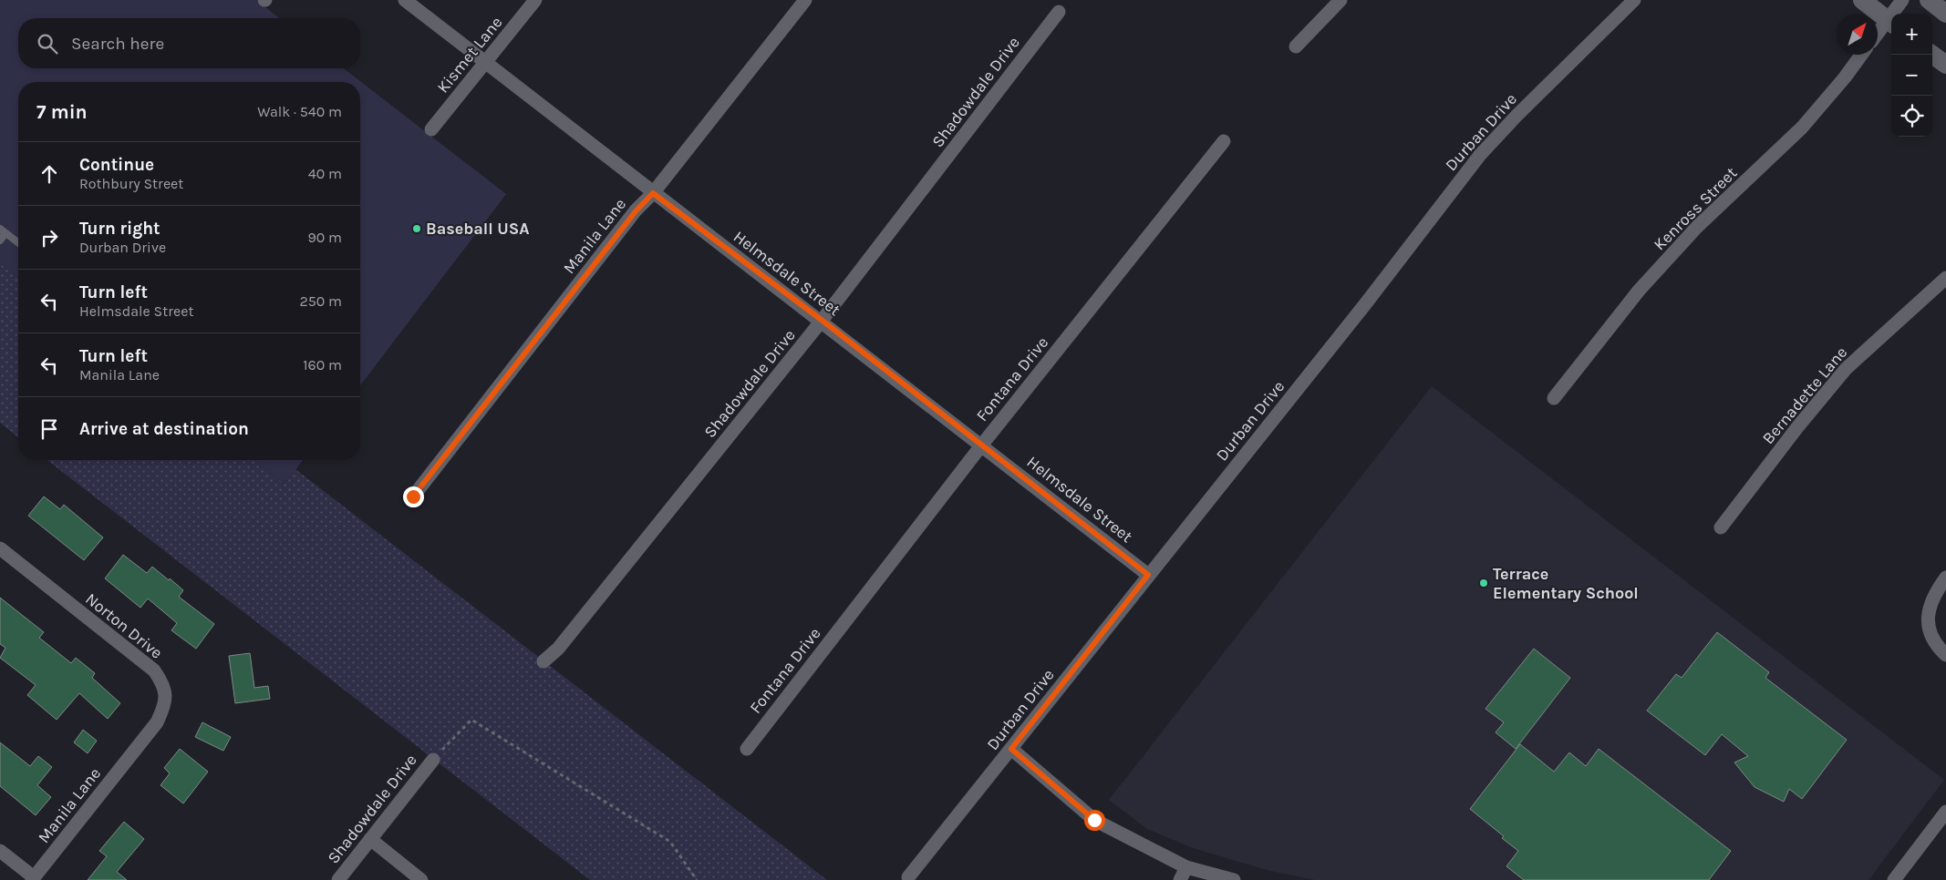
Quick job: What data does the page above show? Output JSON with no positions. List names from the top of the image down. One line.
{"streets":{"street":["Kismet Lane","Shadowdale Drive","Durban Drive","Kenross Street","Manila Lane","Helmsdale Street","Fontana Drive","Bernadette Lane","Norton Drive"]},"crossings":[["Kismet Lane","Helmsdale Street"],["Shadowdale Drive","Helmsdale Street"],["Durban Drive","Helmsdale Street"],["Manila Lane","Helmsdale Street"],["Manila Lane","Norton Drive"],["Helmsdale Street","Fontana Drive"]],"places":["Baseball USA","Terrace Elementary School"],"north":"top right","page":{"map_buttons":["+","−"],"search":"Search here","heading":["7 min","Walk · 540 m"],"list":[["Continue","Rothbury Street","40 m"],["Turn right","Durban Drive","90 m"],["Turn left","Helmsdale Street","250 m"],["Turn left","Manila Lane","160 m"],"Arrive at destination"]}}
